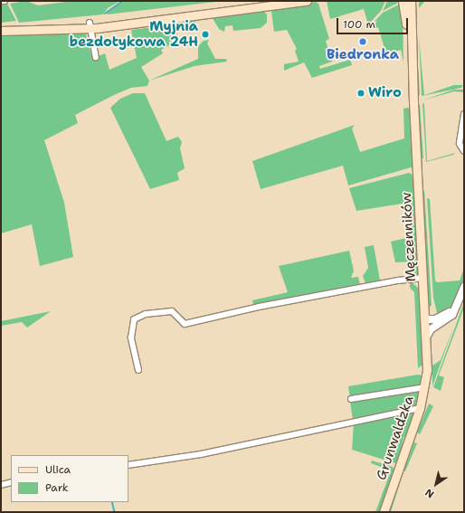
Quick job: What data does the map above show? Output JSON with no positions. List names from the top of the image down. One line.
{"streets":{"main road":["Męczenników","Grunwaldzka"]},"crossings":[["Męczenników","Grunwaldzka"]],"places":["Myjnia bezdotykowa 24H","Biedronka","Wiro"],"legend":["Ulica","Park"],"scale_bar":"100 m","north":"bottom left"}
